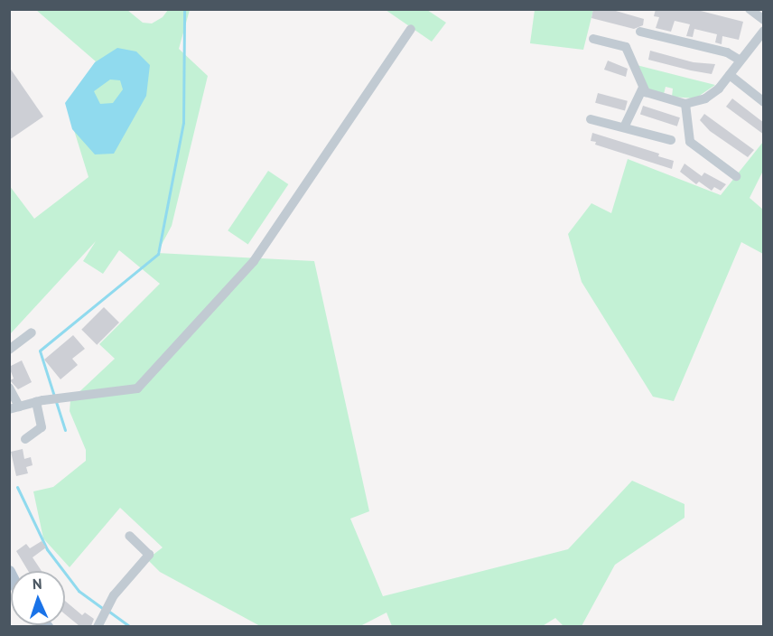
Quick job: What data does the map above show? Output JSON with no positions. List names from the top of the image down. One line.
{"north":"top"}
